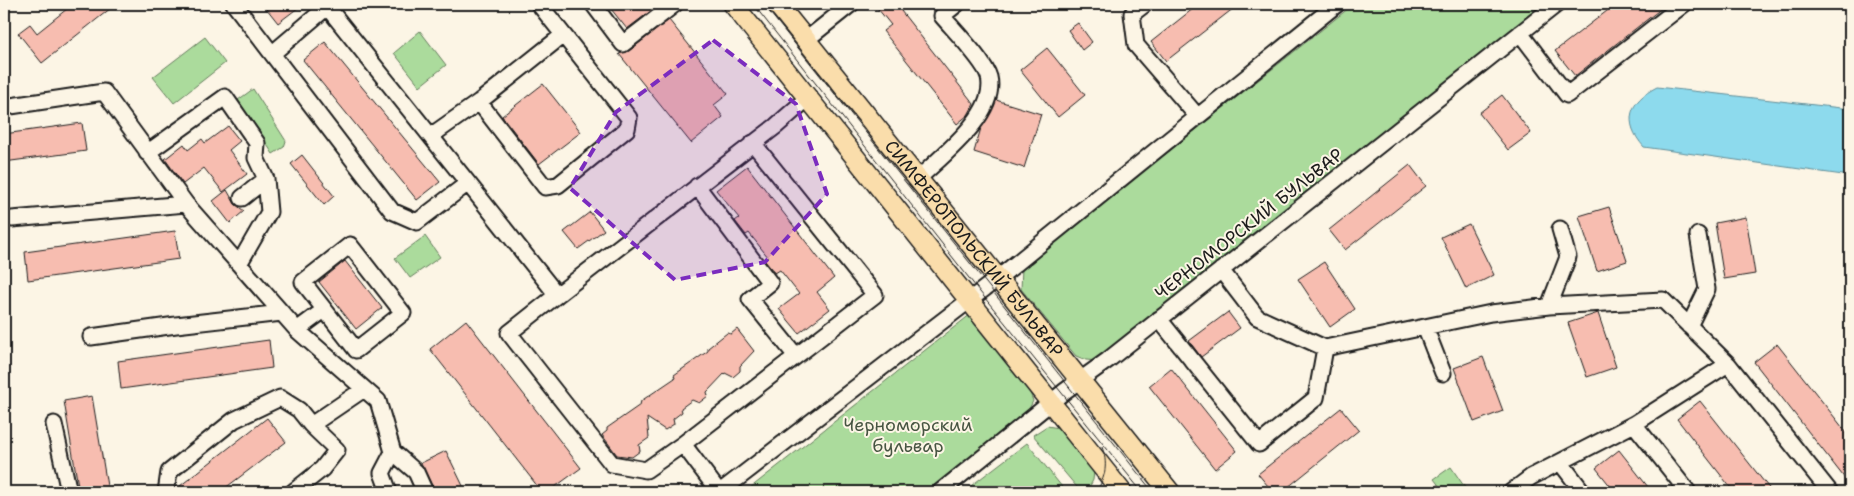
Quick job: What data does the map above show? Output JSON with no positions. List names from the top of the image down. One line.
{"streets":{"main road":["СИМФЕРОПОЛЬСКИЙ БУЛЬВАР"],"street":["ЧЕРНОМОРСКИЙ БУЛЬВАР"]},"crossings":[["ЧЕРНОМОРСКИЙ БУЛЬВАР","СИМФЕРОПОЛЬСКИЙ БУЛЬВАР"]],"parks":["Черноморский бульвар"]}
